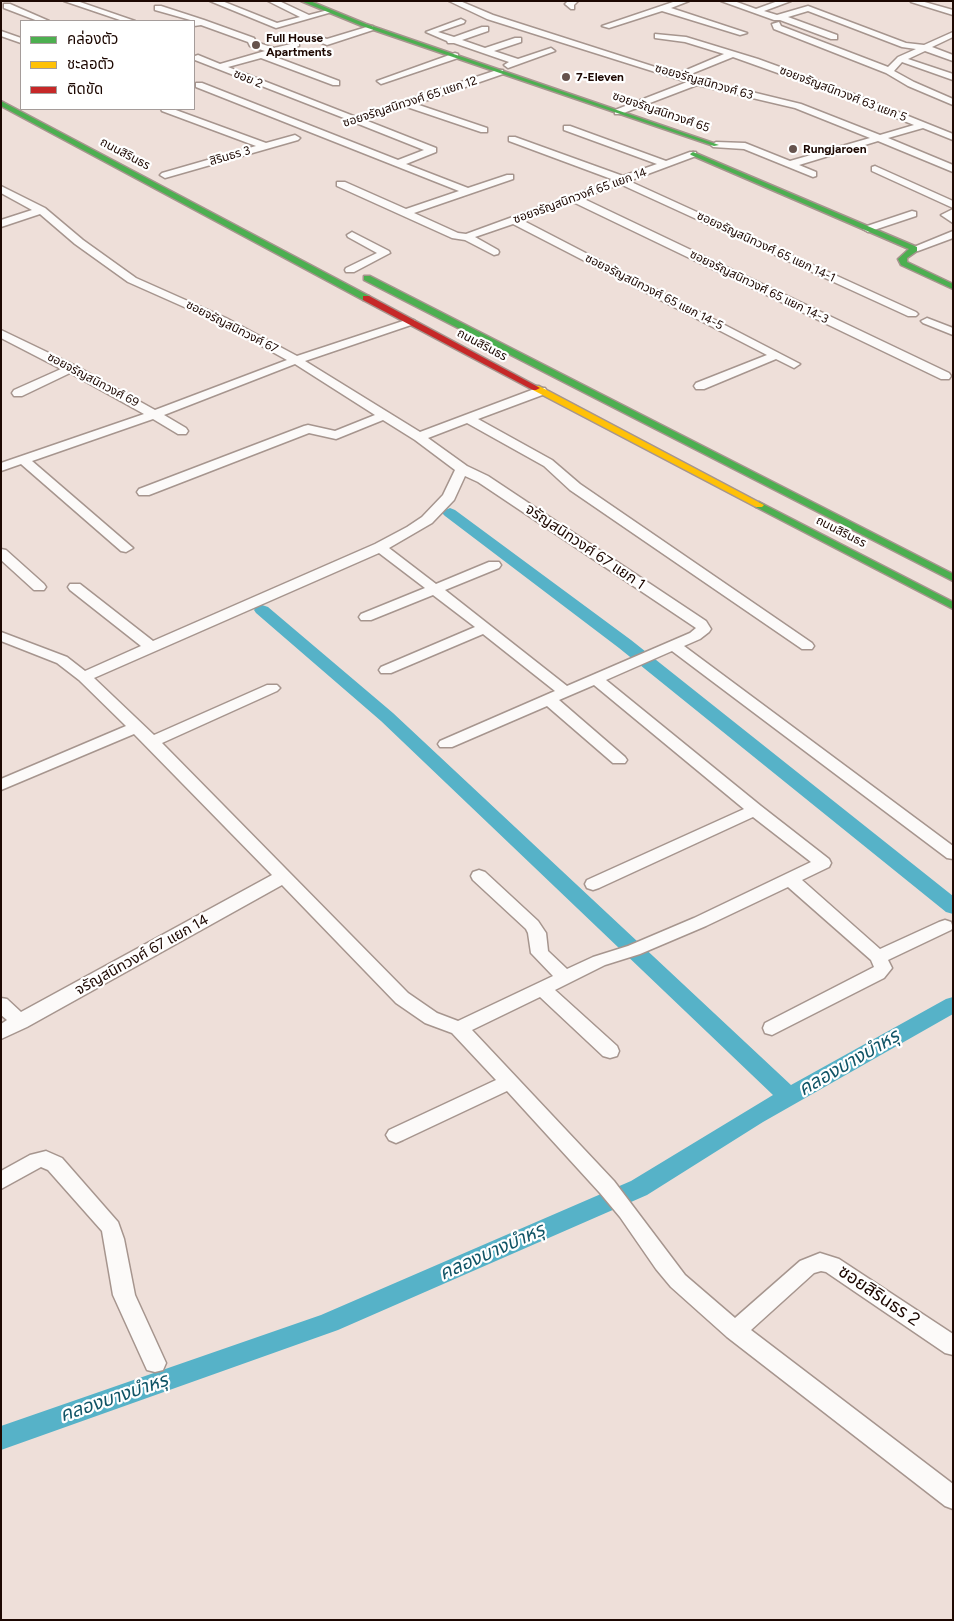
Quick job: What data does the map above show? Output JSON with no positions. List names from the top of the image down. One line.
{"streets":{"main road":["ซอยจรัญสนิทวงศ์ 65","ถนนสิรินธร"],"street":["ซอย 2","ซอยจรัญสนิทวงศ์ 63","ซอยจรัญสนิทวงศ์ 63 แยก 5","ซอยจรัญสนิทวงศ์ 65 แยก 12","สิรินธร 3","ซอยจรัญสนิทวงศ์ 65 แยก 14","ซอยจรัญสนิทวงศ์ 65 แยก 14-1","ซอยจรัญสนิทวงศ์ 65 แยก 14-3","ซอยจรัญสนิทวงศ์ 65 แยก 14-5","ซอยจรัญสนิทวงศ์ 67","ซอยจรัญสนิทวงศ์ 69","จรัญสนิทวงศ์ 67 แยก 1","จรัญสนิทวงศ์ 67 แยก 14","ซอยสิรินธร 2"]},"crossings":[["ซอย 2","ซอยจรัญสนิทวงศ์ 65 แยก 12"],["ซอยจรัญสนิทวงศ์ 65 แยก 12","ซอยจรัญสนิทวงศ์ 65"],["ซอยจรัญสนิทวงศ์ 65","ซอยจรัญสนิทวงศ์ 65 แยก 14"],["ถนนสิรินธร","สิรินธร 3"],["ซอยจรัญสนิทวงศ์ 65 แยก 14","ซอยจรัญสนิทวงศ์ 65 แยก 14-1"],["ซอยจรัญสนิทวงศ์ 65 แยก 14","ซอยจรัญสนิทวงศ์ 65 แยก 14-3"],["ซอยจรัญสนิทวงศ์ 65 แยก 14","ซอยจรัญสนิทวงศ์ 65 แยก 14-5"],["ซอยจรัญสนิทวงศ์ 67","จรัญสนิทวงศ์ 67 แยก 1"]],"water":["คลองบางบำหรุ"],"places":["Full House Apartments","7-Eleven","Rungjaroen"],"legend":["คล่องตัว","ชะลอตัว","ติดขัด"]}
